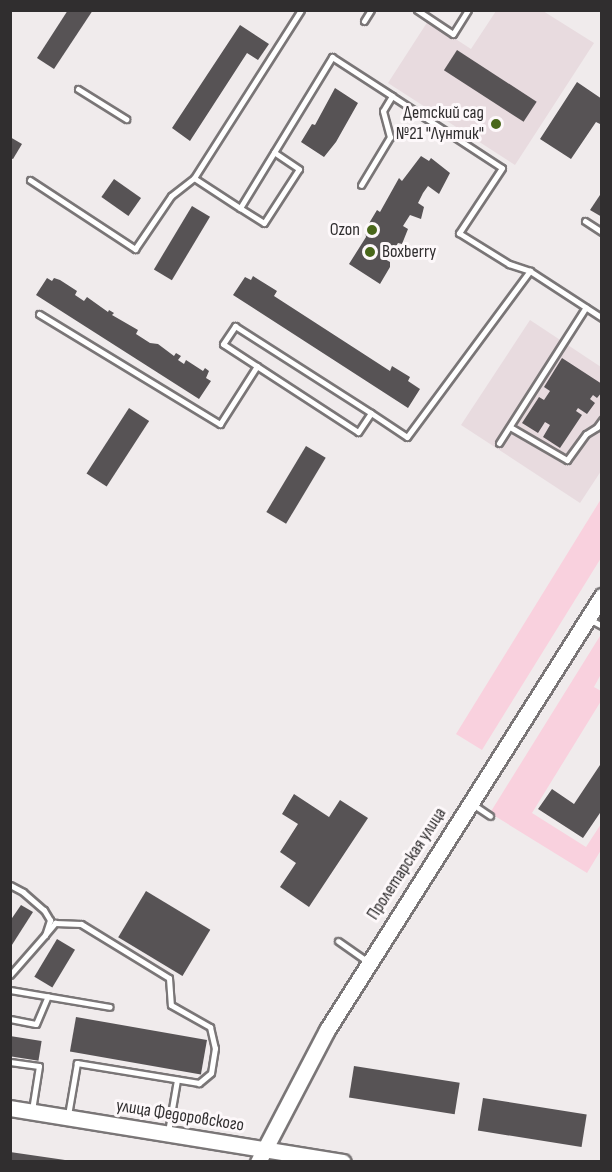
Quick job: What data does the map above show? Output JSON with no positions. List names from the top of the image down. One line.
{"streets":{"street":["Пролетарская улица","улица Федоровского"]},"crossings":[["Пролетарская улица","улица Федоровского"]],"places":["Детский сад №21 \"Лунтик\"","Ozon","Boxberry"]}
